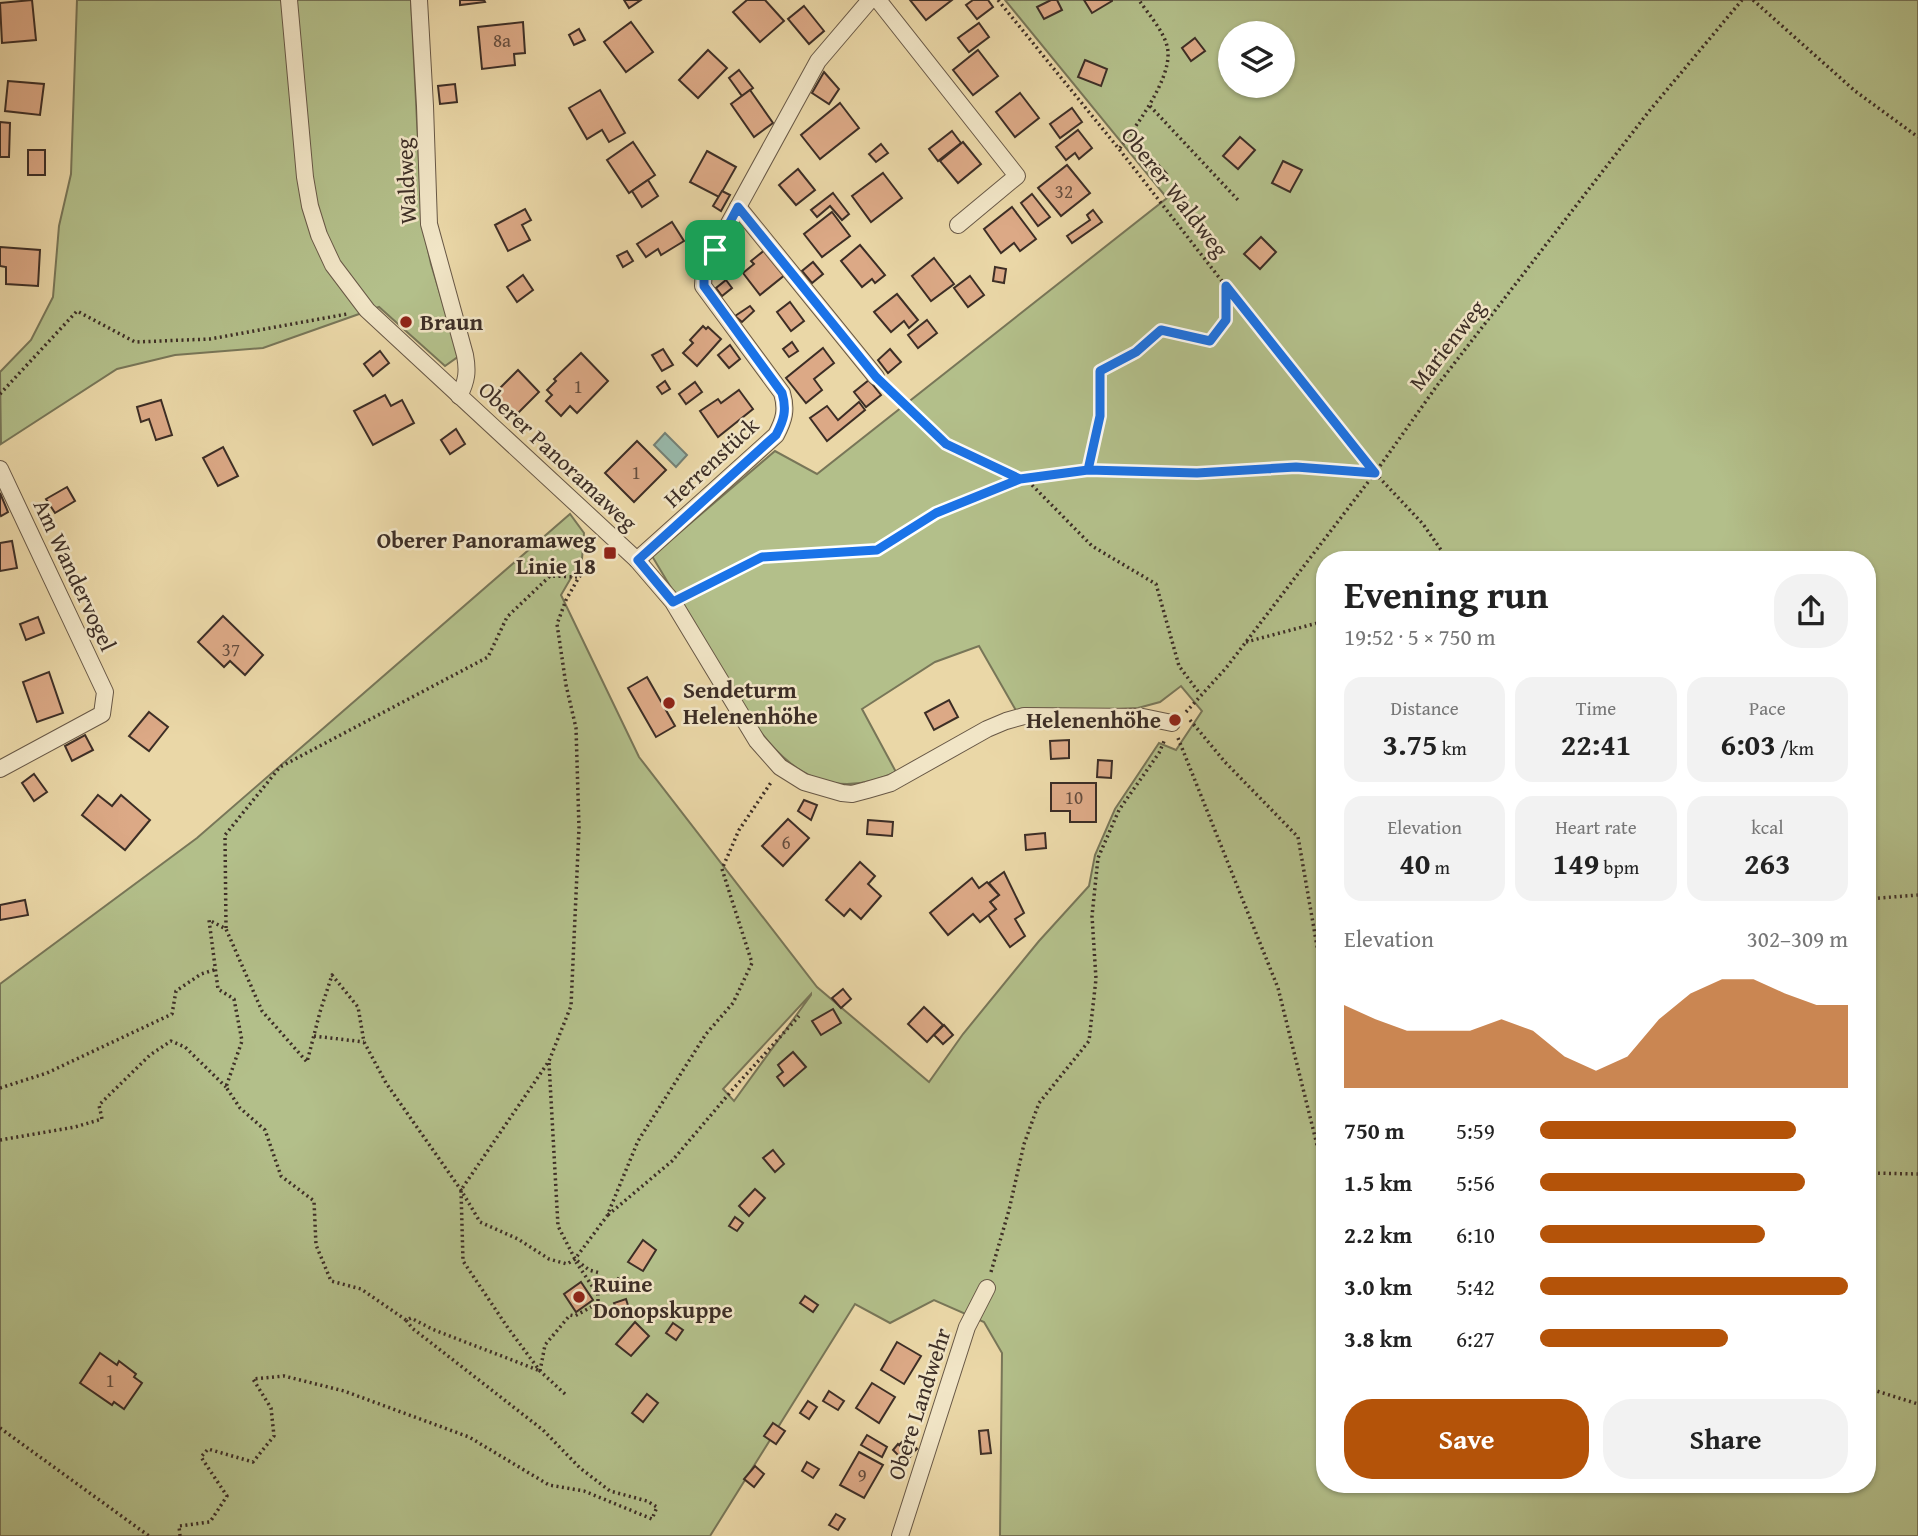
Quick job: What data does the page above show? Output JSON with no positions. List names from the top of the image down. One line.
{"streets":{"street":["Waldweg","Oberer Panoramaweg","Herrenstück","Am Wandervogel","Obere Landwehr"],"path":["Oberer Waldweg","Marienweg"]},"crossings":[["Waldweg","Oberer Panoramaweg"],["Oberer Waldweg","Marienweg"],["Marienweg","Oberer Panoramaweg"],["Marienweg","Obere Landwehr"],["Oberer Panoramaweg","Herrenstück"]],"places":{"other":["Braun","Sendeturm Helenenhöhe","Helenenhöhe","Ruine Donopskuppe"],"transit":["Oberer Panoramaweg Linie 18"]},"house_numbers":["8a","32","1","1","37","10","6","1","9"],"page":{"heading":["Evening run","19:52 · 5 × 750 m"],"stats":[["Distance","3.75 km"],["Time","22:41"],["Pace","6:03 /km"],["Elevation","40 m"],["Heart rate","149 bpm"],["kcal","263"]],"chart":["Elevation","302–309 m"],"list":[{"name":"750 m","note":"5:59"},{"name":"1.5 km","note":"5:56"},{"name":"2.2 km","note":"6:10"},{"name":"3.0 km","note":"5:42"},{"name":"3.8 km","note":"6:27"}],"buttons":["Save","Share"]}}
